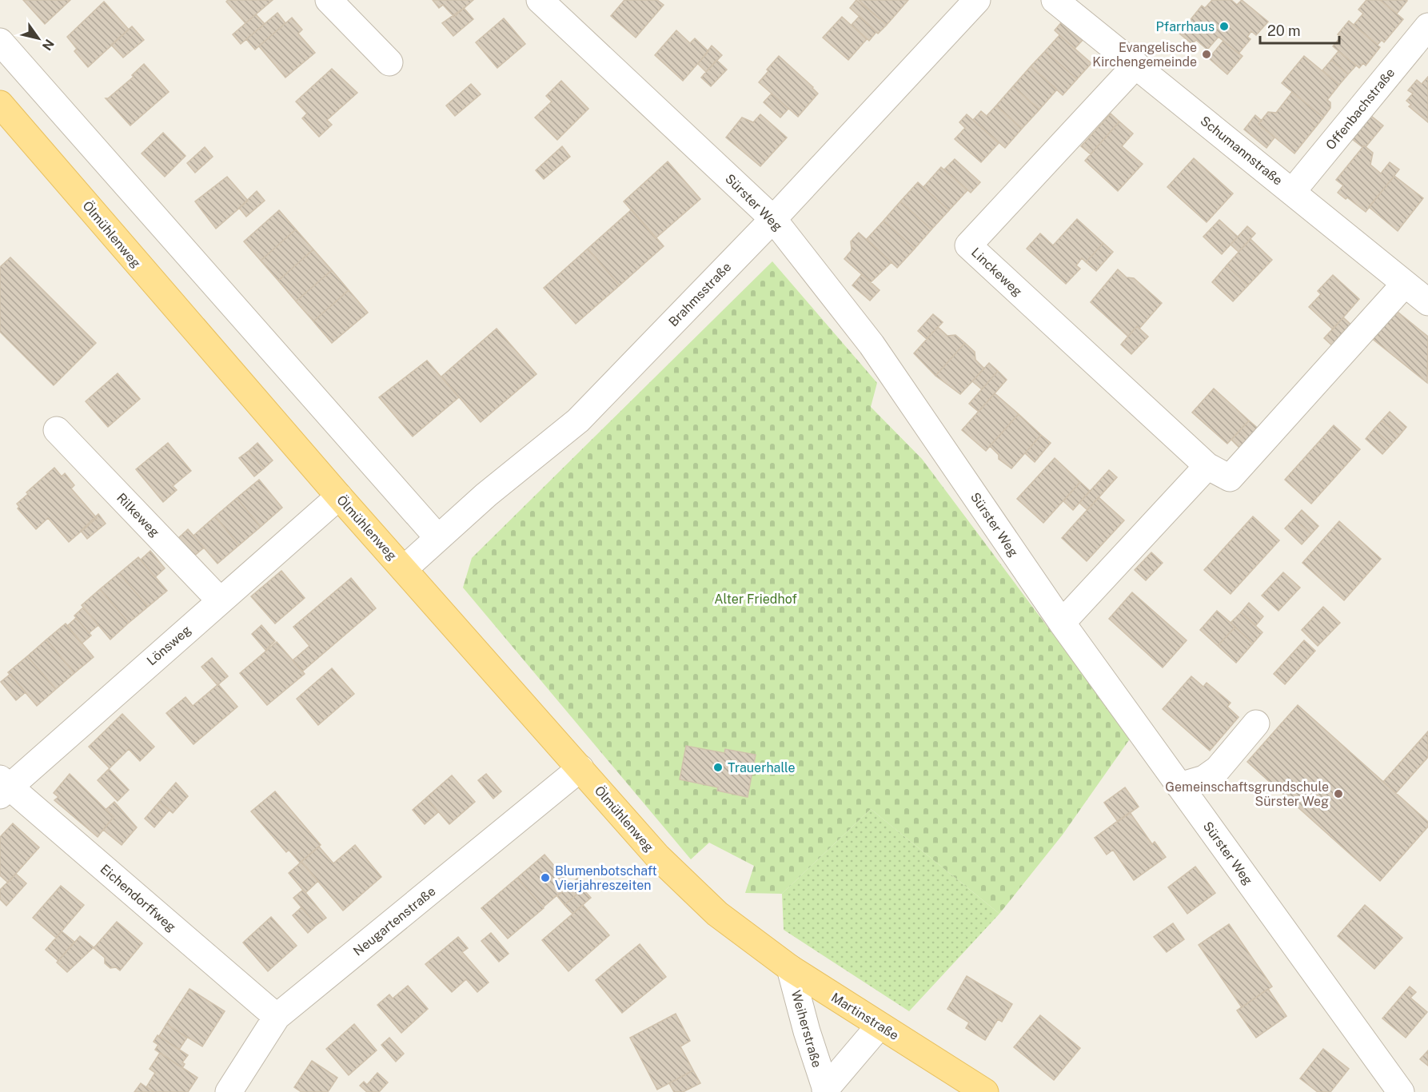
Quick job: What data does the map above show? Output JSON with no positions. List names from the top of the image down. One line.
{"streets":{"main road":["Ölmühlenweg","Martinstraße"],"street":["Offenbachstraße","Schumannstraße","Sürster Weg","Linckeweg","Brahmsstraße","Rilkeweg","Lönsweg","Eichendorffweg","Neugartenstraße","Weiherstraße"]},"crossings":[["Offenbachstraße","Schumannstraße"],["Schumannstraße","Linckeweg"],["Sürster Weg","Brahmsstraße"],["Ölmühlenweg","Brahmsstraße"],["Ölmühlenweg","Lönsweg"],["Ölmühlenweg","Neugartenstraße"],["Ölmühlenweg","Martinstraße"],["Rilkeweg","Lönsweg"],["Lönsweg","Eichendorffweg"],["Eichendorffweg","Neugartenstraße"],["Martinstraße","Weiherstraße"]],"parks":["Alter Friedhof"],"places":["Pfarrhaus","Evangelische Kirchengemeinde","Trauerhalle","Gemeinschaftsgrundschule Sürster Weg","Blumenbotschaft Vierjahreszeiten"],"scale_bar":"20 m","north":"bottom right"}
